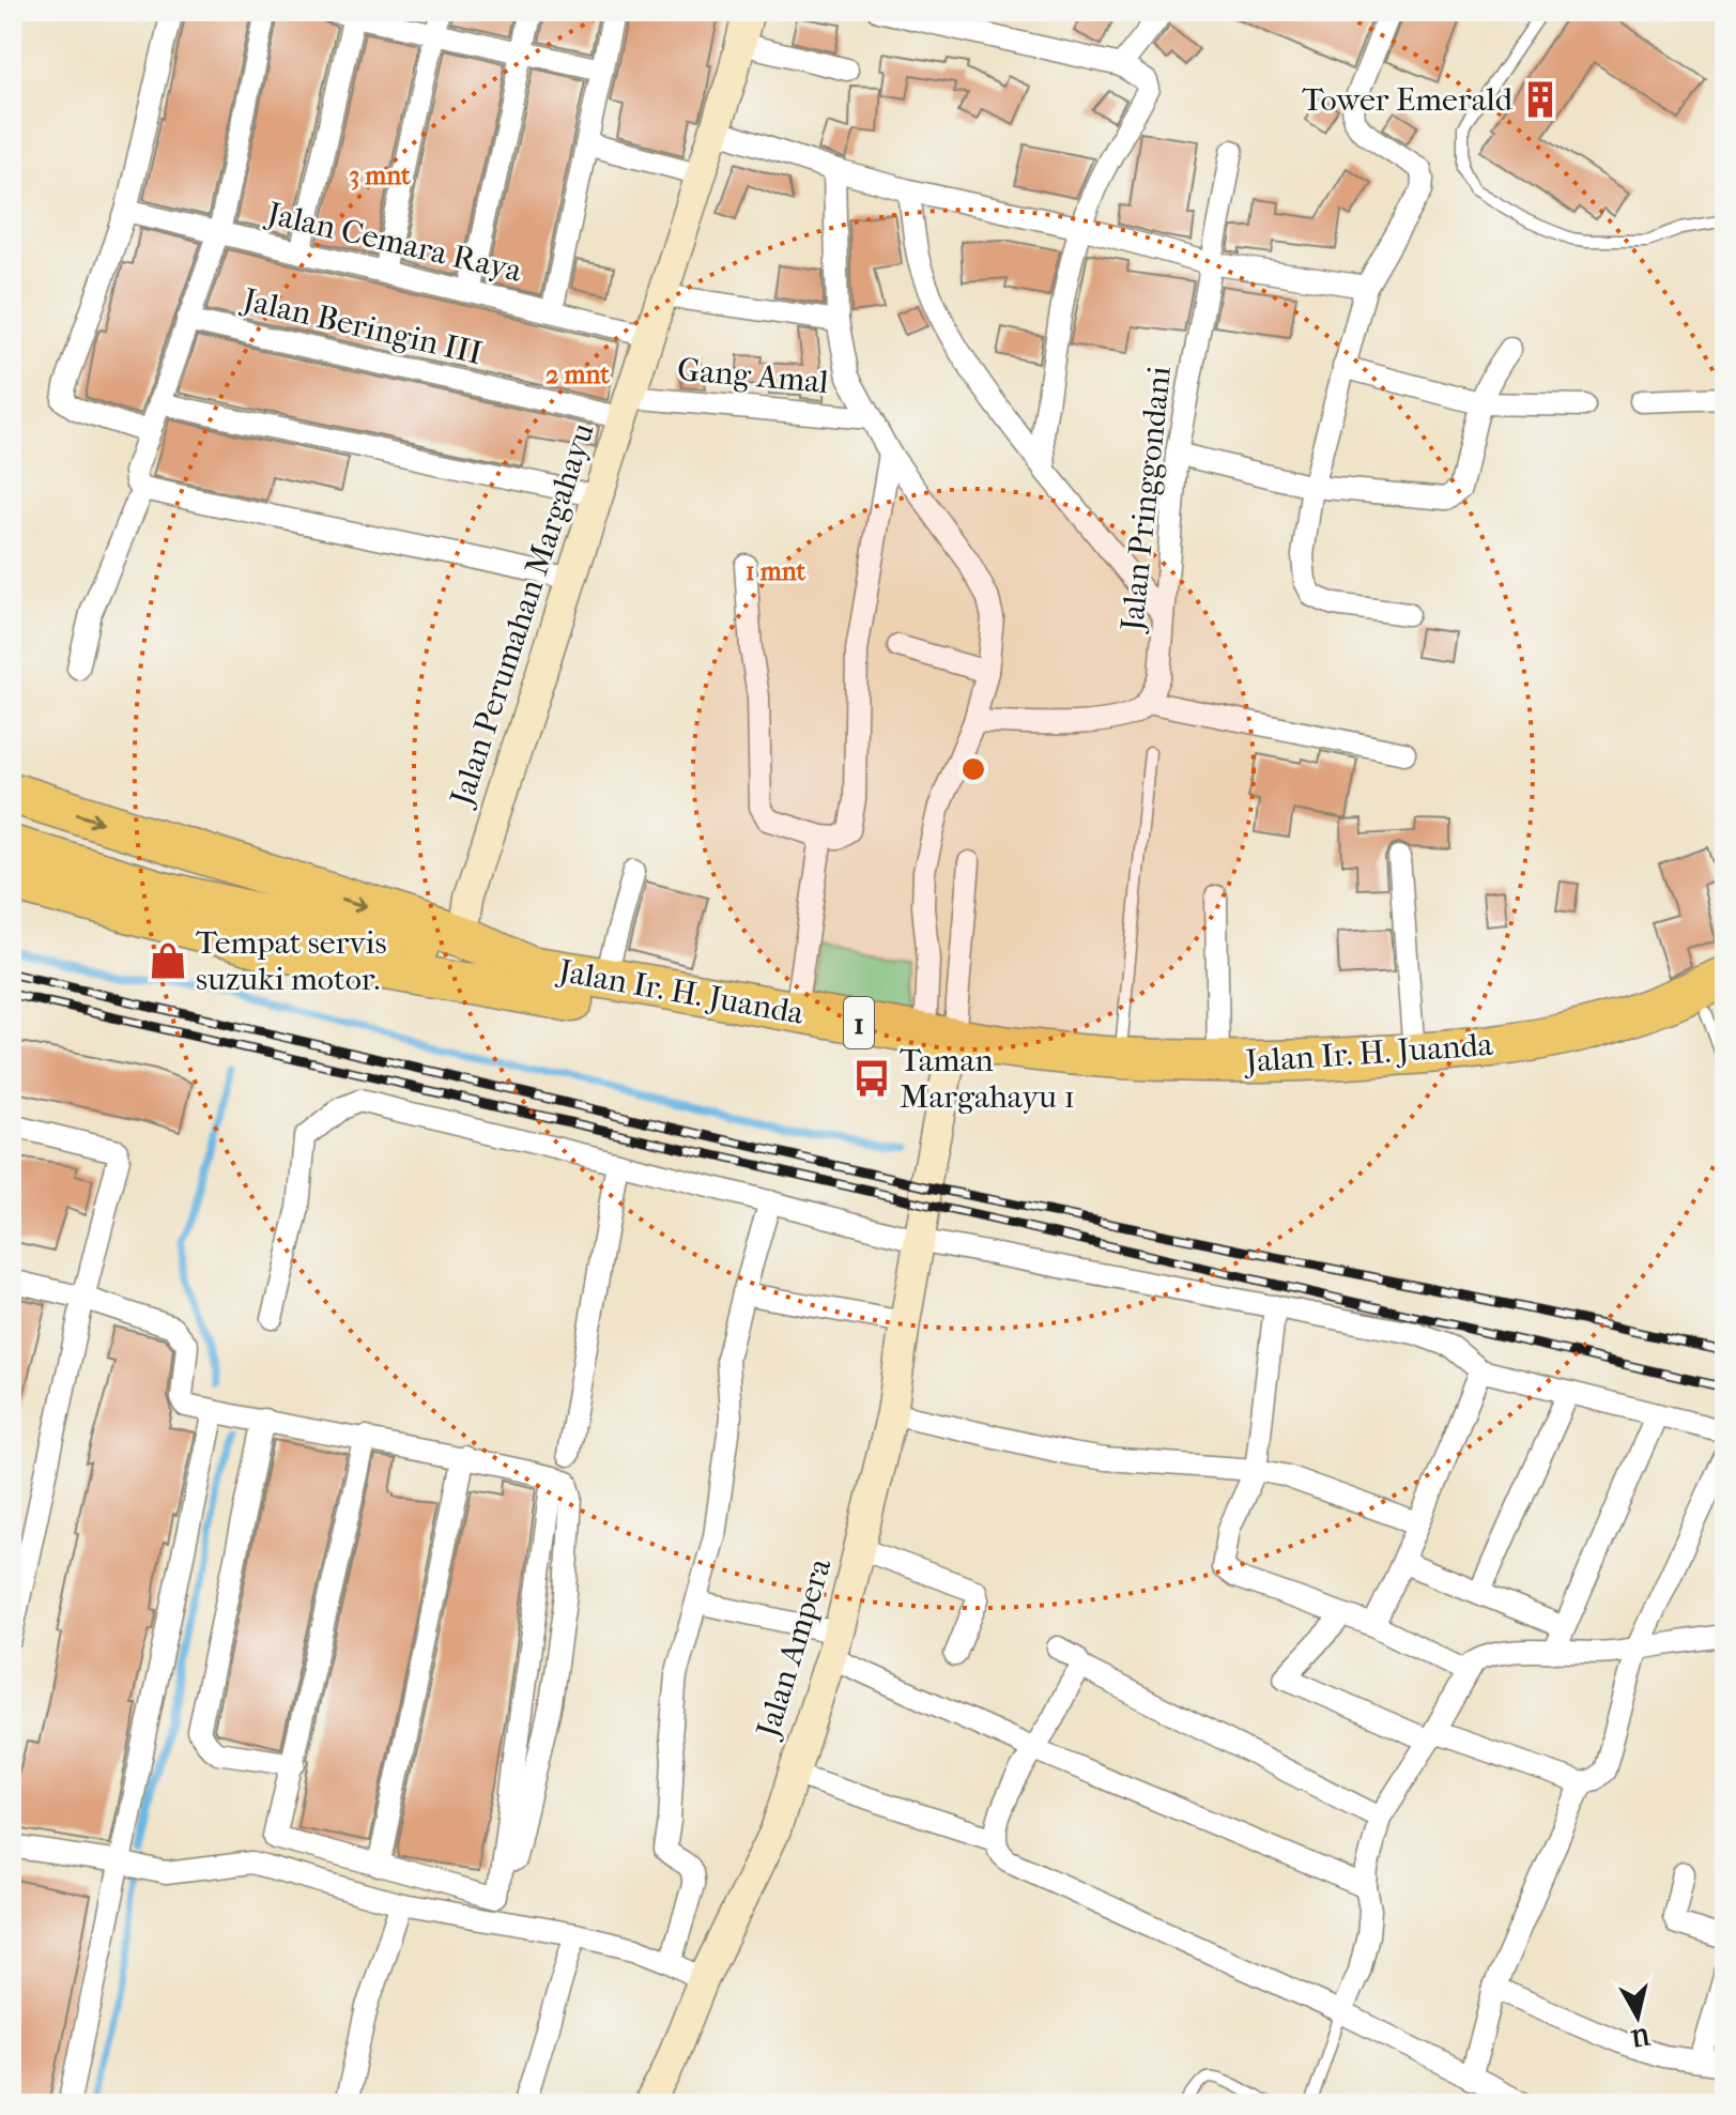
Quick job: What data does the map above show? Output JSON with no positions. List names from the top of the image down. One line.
{"streets":{"highway":["Jalan Ir. H. Juanda","1"],"street":["Jalan Cemara Raya","Jalan Beringin III","Gang Amal","Jalan Pringgondani","Jalan Perumahan Margahayu","Jalan Ampera"]},"crossings":[["Jalan Cemara Raya","Jalan Perumahan Margahayu"],["Jalan Beringin III","Gang Amal"],["Jalan Beringin III","Jalan Perumahan Margahayu"],["Gang Amal","Jalan Perumahan Margahayu"],["Jalan Perumahan Margahayu","Jalan Ir. H. Juanda"],["Jalan Ir. H. Juanda","1"],["Jalan Ir. H. Juanda","Jalan Ampera"]],"places":{"building":["Tower Emerald"],"shop":["Tempat servis suzuki motor."],"bus stop":["Taman Margahayu 1"]},"north":"bottom","rings":["3 mnt","2 mnt","1 mnt"]}
